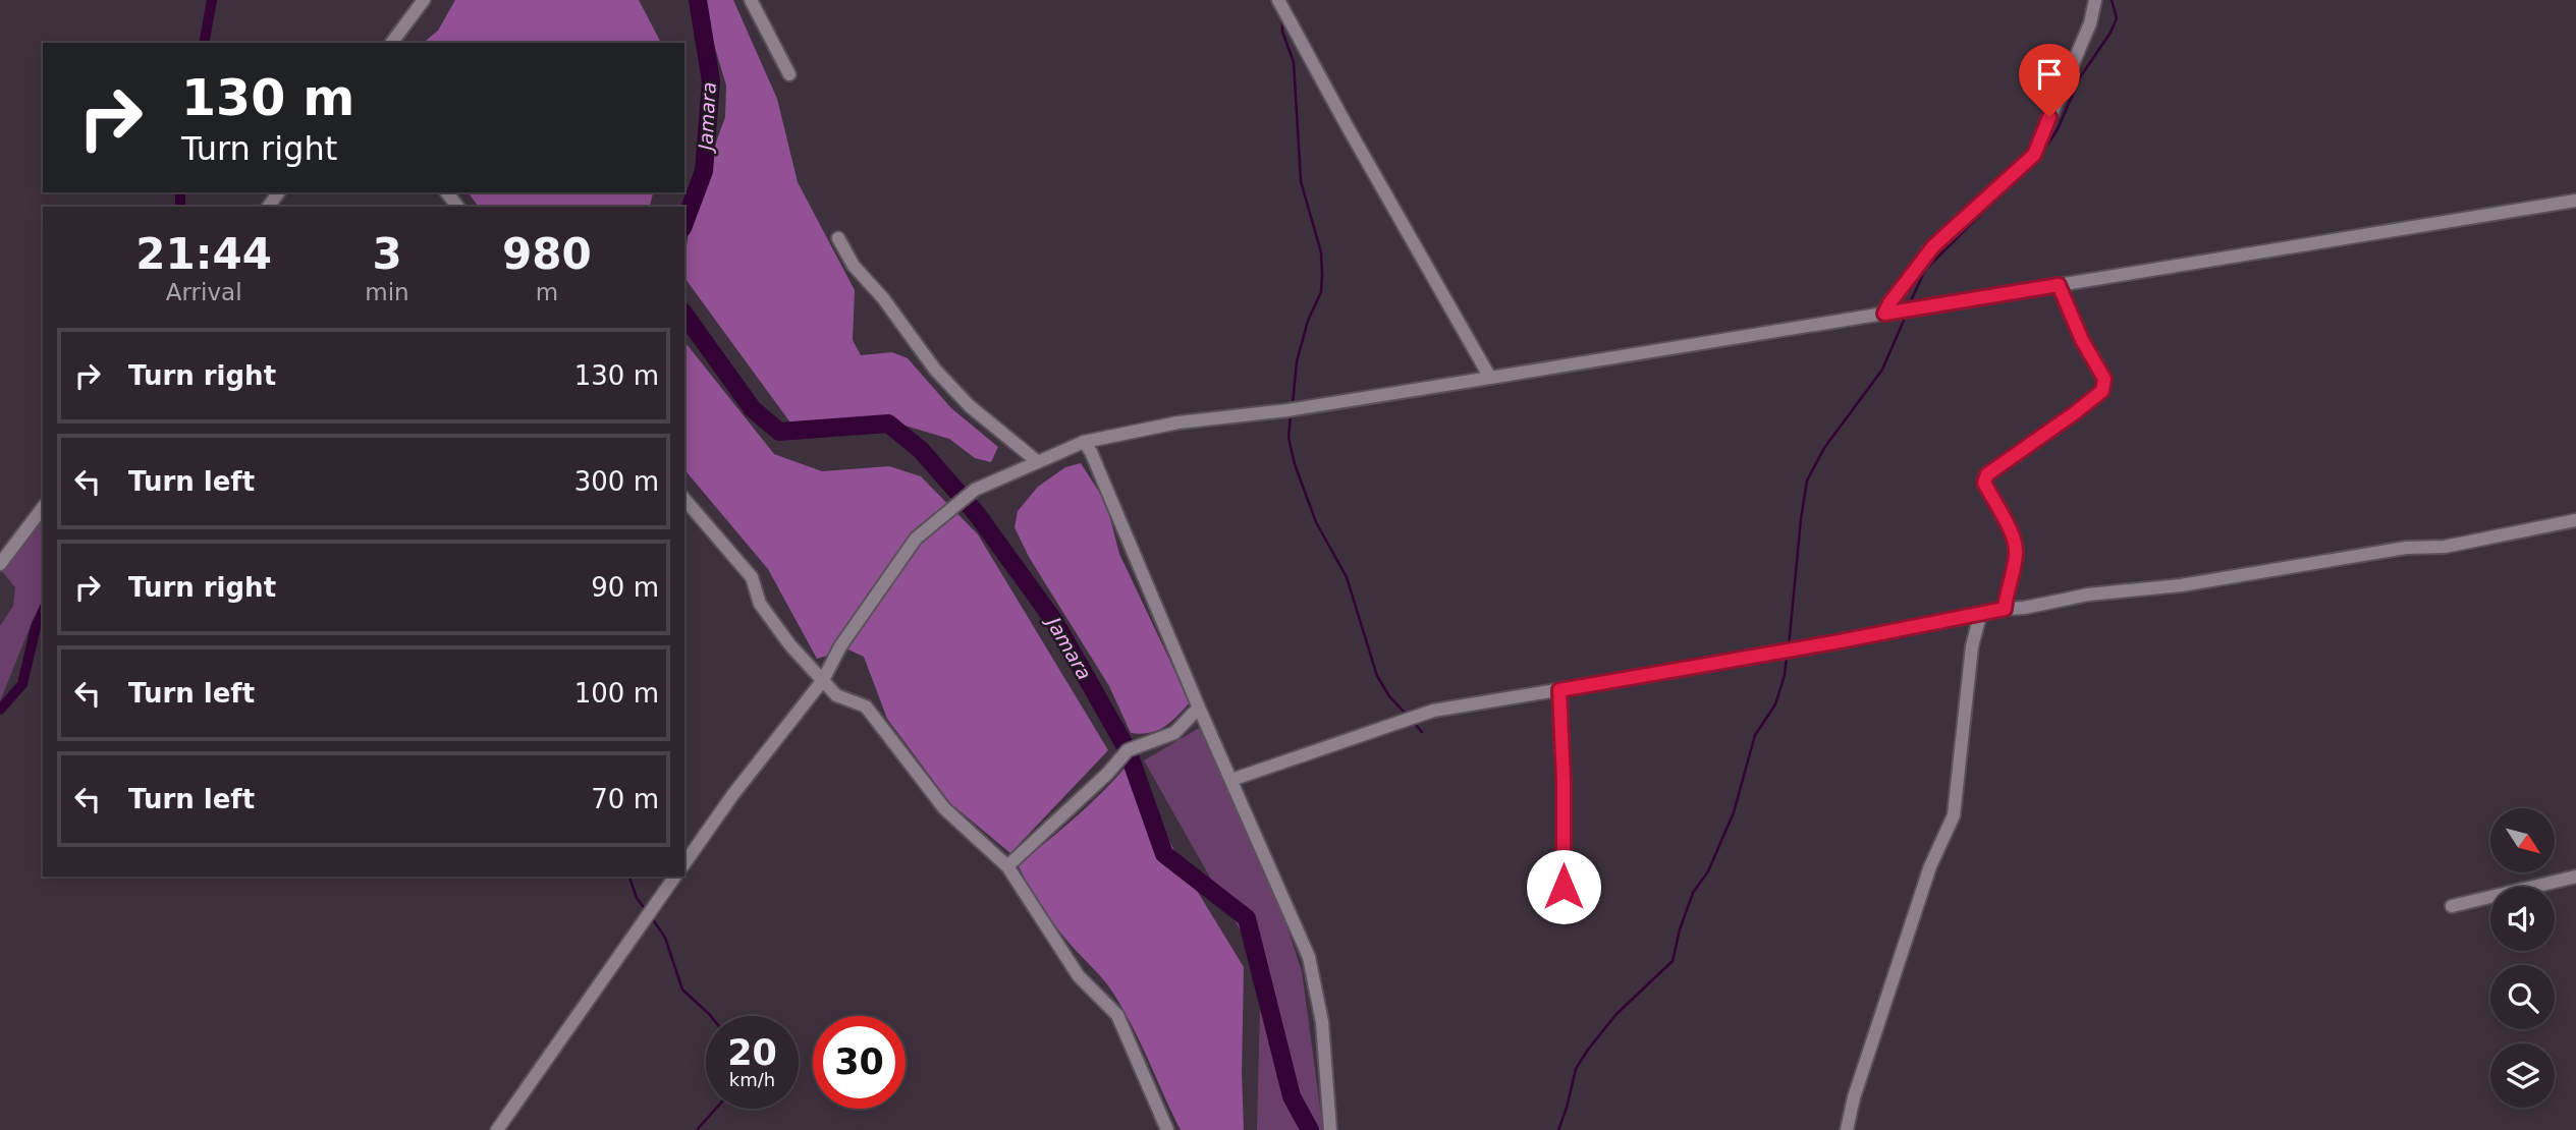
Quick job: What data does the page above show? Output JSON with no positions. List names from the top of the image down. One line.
{"water":["Jamara"],"north":"bottom right","page":{"turn":["130 m","Turn right"],"eta":["21:44","Arrival","3","min","980","m"],"list":[{"name":"Turn right","value":"130 m"},{"name":"Turn left","value":"300 m"},{"name":"Turn right","value":"90 m"},{"name":"Turn left","value":"100 m"},{"name":"Turn left","value":"70 m"}],"speed":"20 km/h","limit":"30"}}
